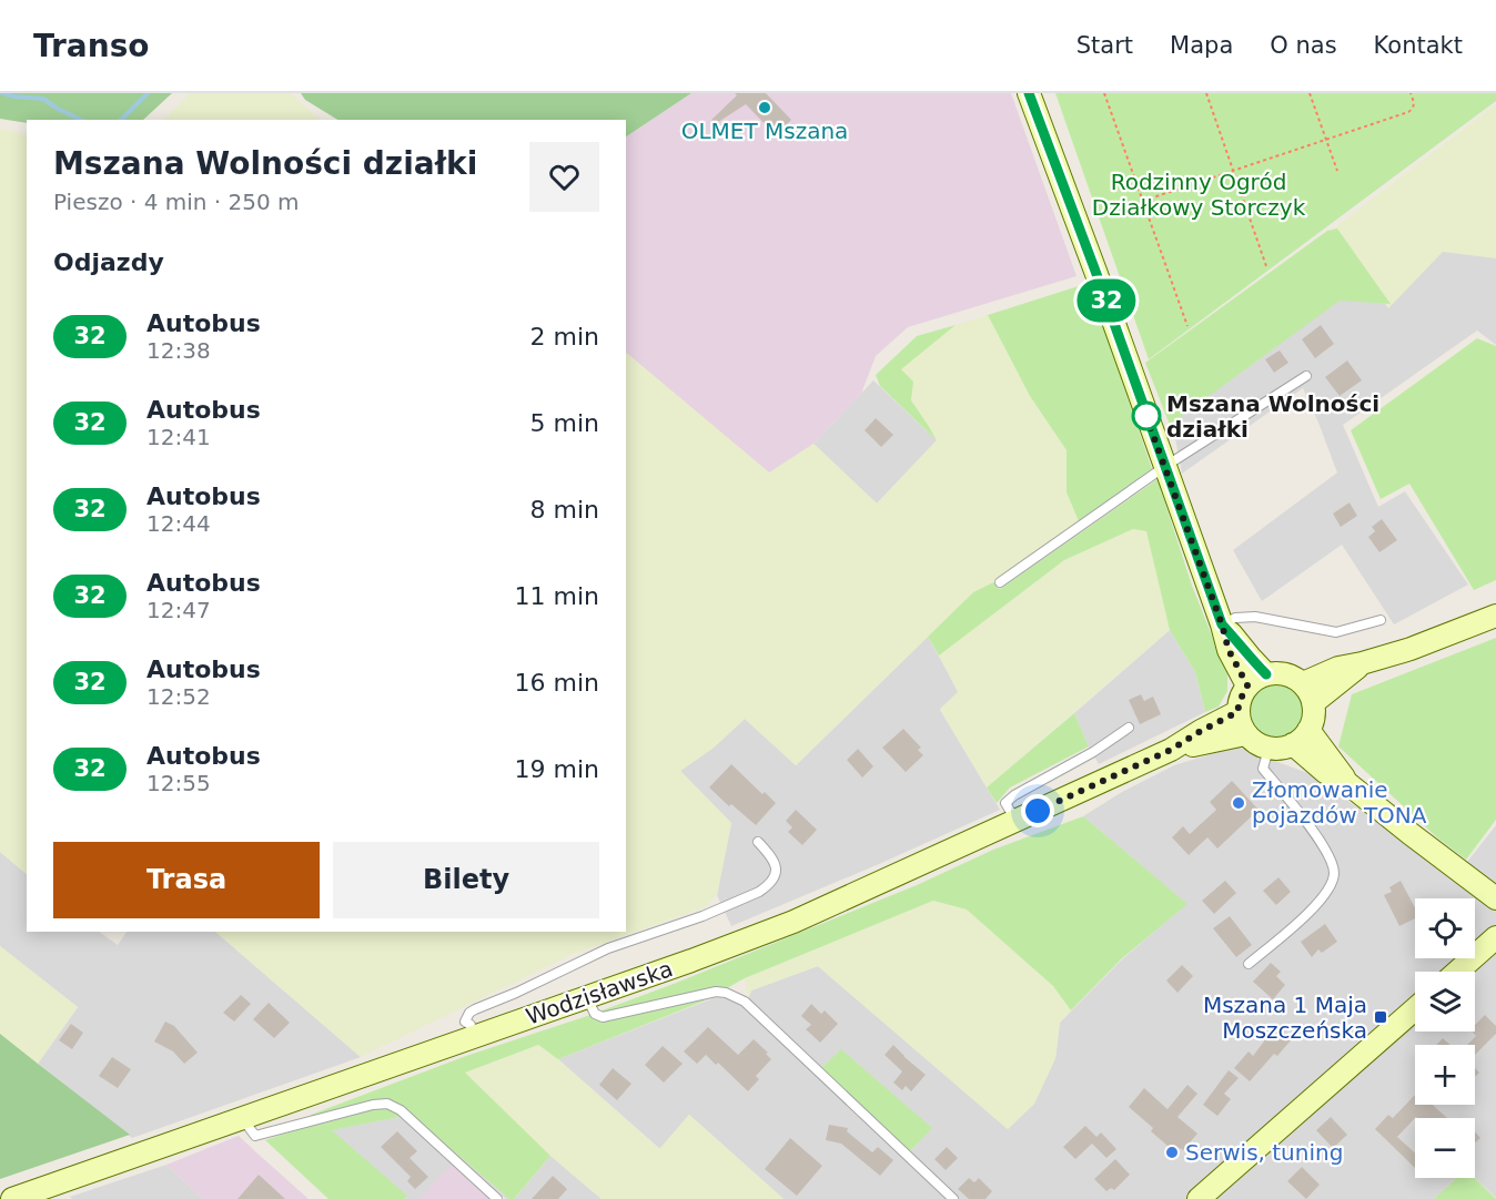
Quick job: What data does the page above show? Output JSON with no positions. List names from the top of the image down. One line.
{"streets":{"main road":["Wodzisławska"]},"parks":["Rodzinny Ogród Działkowy Storczyk"],"places":{"other":["OLMET Mszana","Mszana Wolności działki","Złomowanie pojazdów TONA","Serwis, tuning"],"transit":["Mszana 1 Maja Moszczeńska"]},"lines":["bus line 32"],"page":{"header":"Transo","nav":["Start","Mapa","O nas","Kontakt"],"on_map":"32","heading":[["Mszana Wolności działki","Pieszo · 4 min · 250 m"],"Odjazdy"],"list":[{"mark":"32","name":"Autobus","note":"12:38","value":"2 min"},{"mark":"32","name":"Autobus","note":"12:41","value":"5 min"},{"mark":"32","name":"Autobus","note":"12:44","value":"8 min"},{"mark":"32","name":"Autobus","note":"12:47","value":"11 min"},{"mark":"32","name":"Autobus","note":"12:52","value":"16 min"},{"mark":"32","name":"Autobus","note":"12:55","value":"19 min"}],"buttons":["Trasa","Bilety"],"map_buttons":["+","−"]}}
